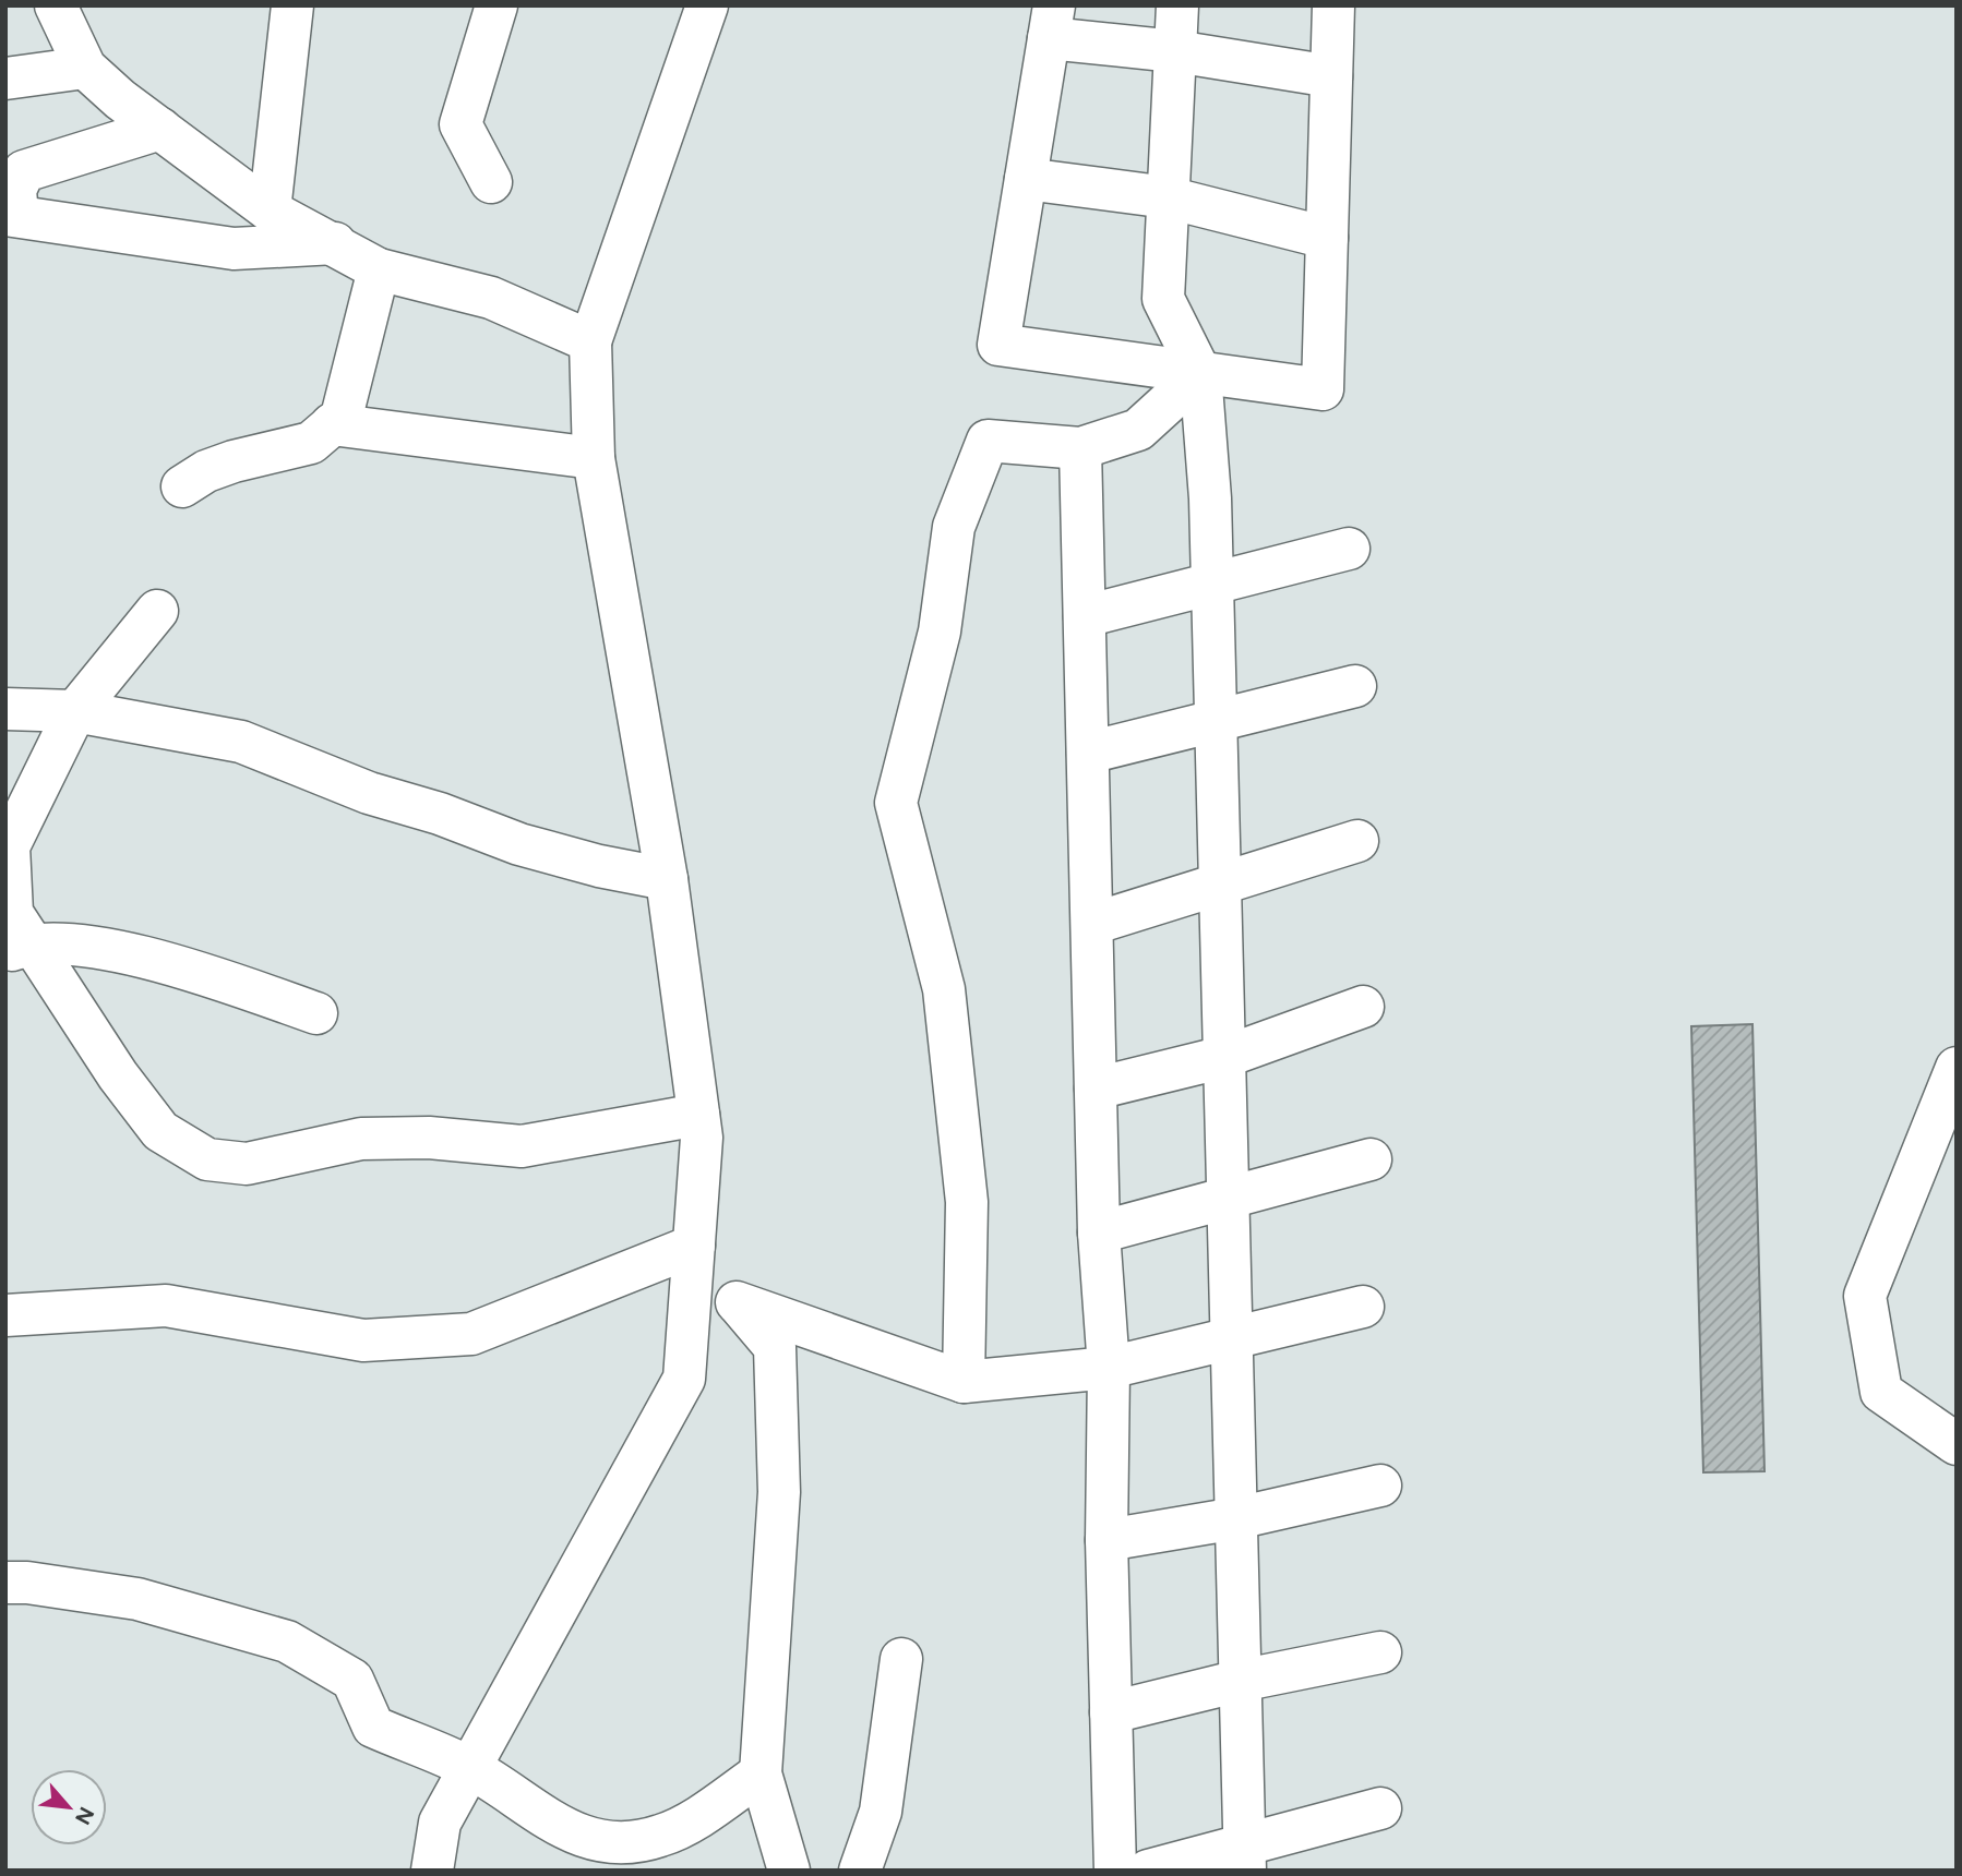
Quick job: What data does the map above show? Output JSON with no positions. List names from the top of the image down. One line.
{"north":"bottom right"}
